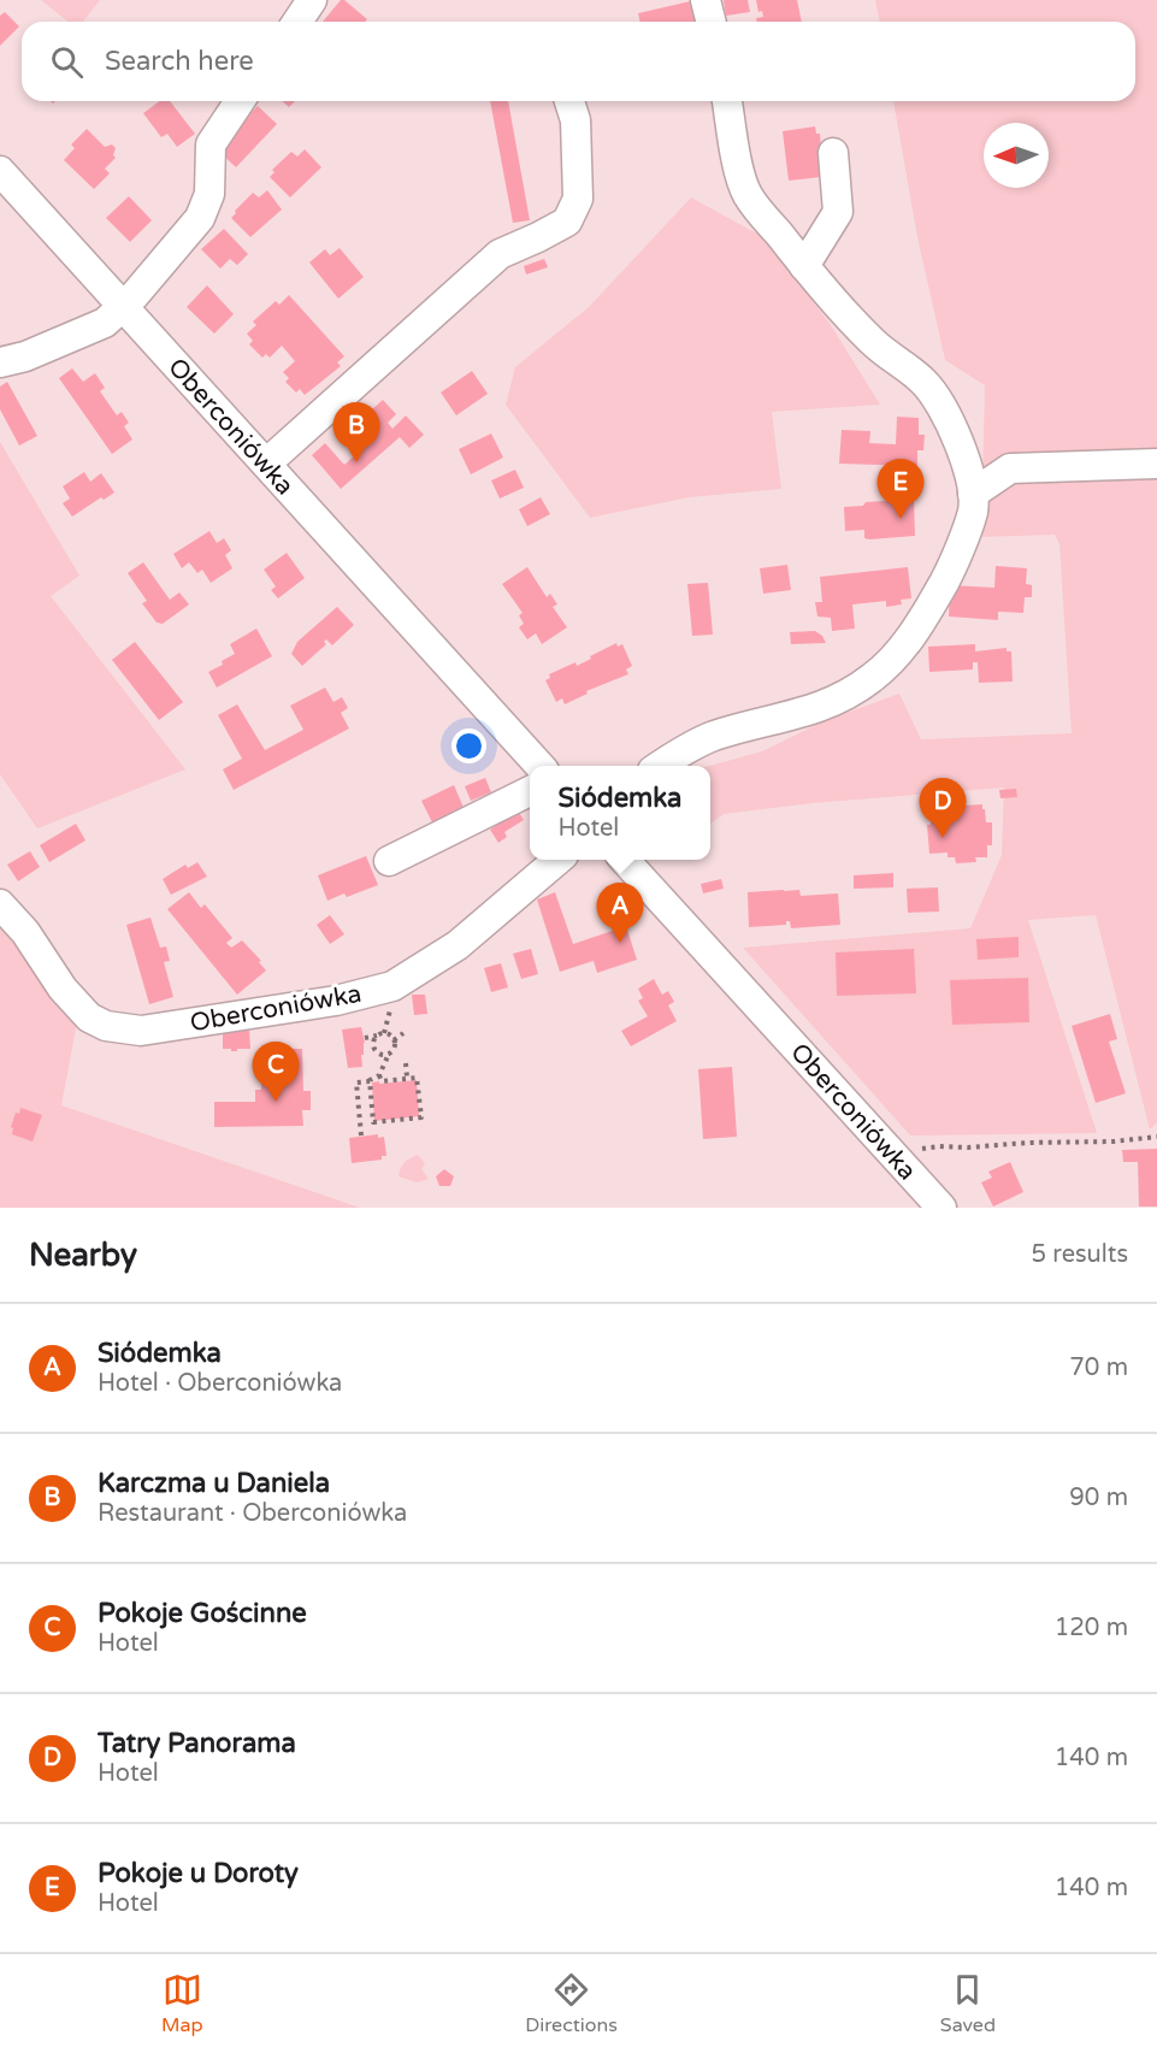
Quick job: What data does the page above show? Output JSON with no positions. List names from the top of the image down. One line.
{"streets":{"street":["Oberconiówka"]},"north":"left","page":{"search":"Search here","pins":["B","E","D","A","C"],"popup":["Siódemka","Hotel"],"heading":["Nearby","5 results"],"list":[{"mark":"A","name":"Siódemka","note":"Hotel · Oberconiówka","value":"70 m"},{"mark":"B","name":"Karczma u Daniela","note":"Restaurant · Oberconiówka","value":"90 m"},{"mark":"C","name":"Pokoje Gościnne","note":"Hotel","value":"120 m"},{"mark":"D","name":"Tatry Panorama","note":"Hotel","value":"140 m"},{"mark":"E","name":"Pokoje u Doroty","note":"Hotel","value":"140 m"}],"nav":["Map","Directions","Saved"]}}
